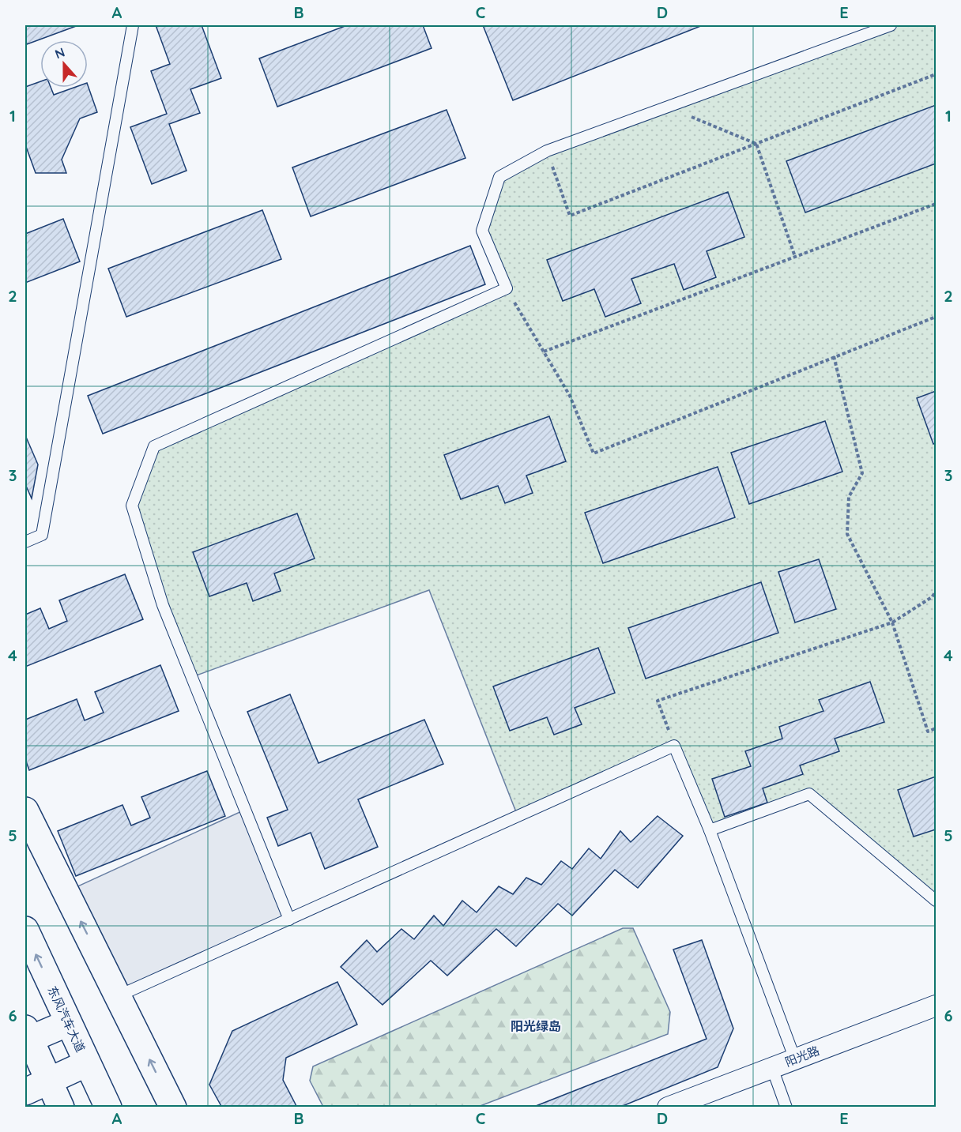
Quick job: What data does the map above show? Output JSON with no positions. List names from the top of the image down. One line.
{"streets":{"main road":["东风汽车大道"],"street":["阳光路"]},"districts":["阳光绿岛"],"north":"top","grid":{"columns":["A","B","C","D","E"],"rows":["1","2","3","4","5","6"]}}
